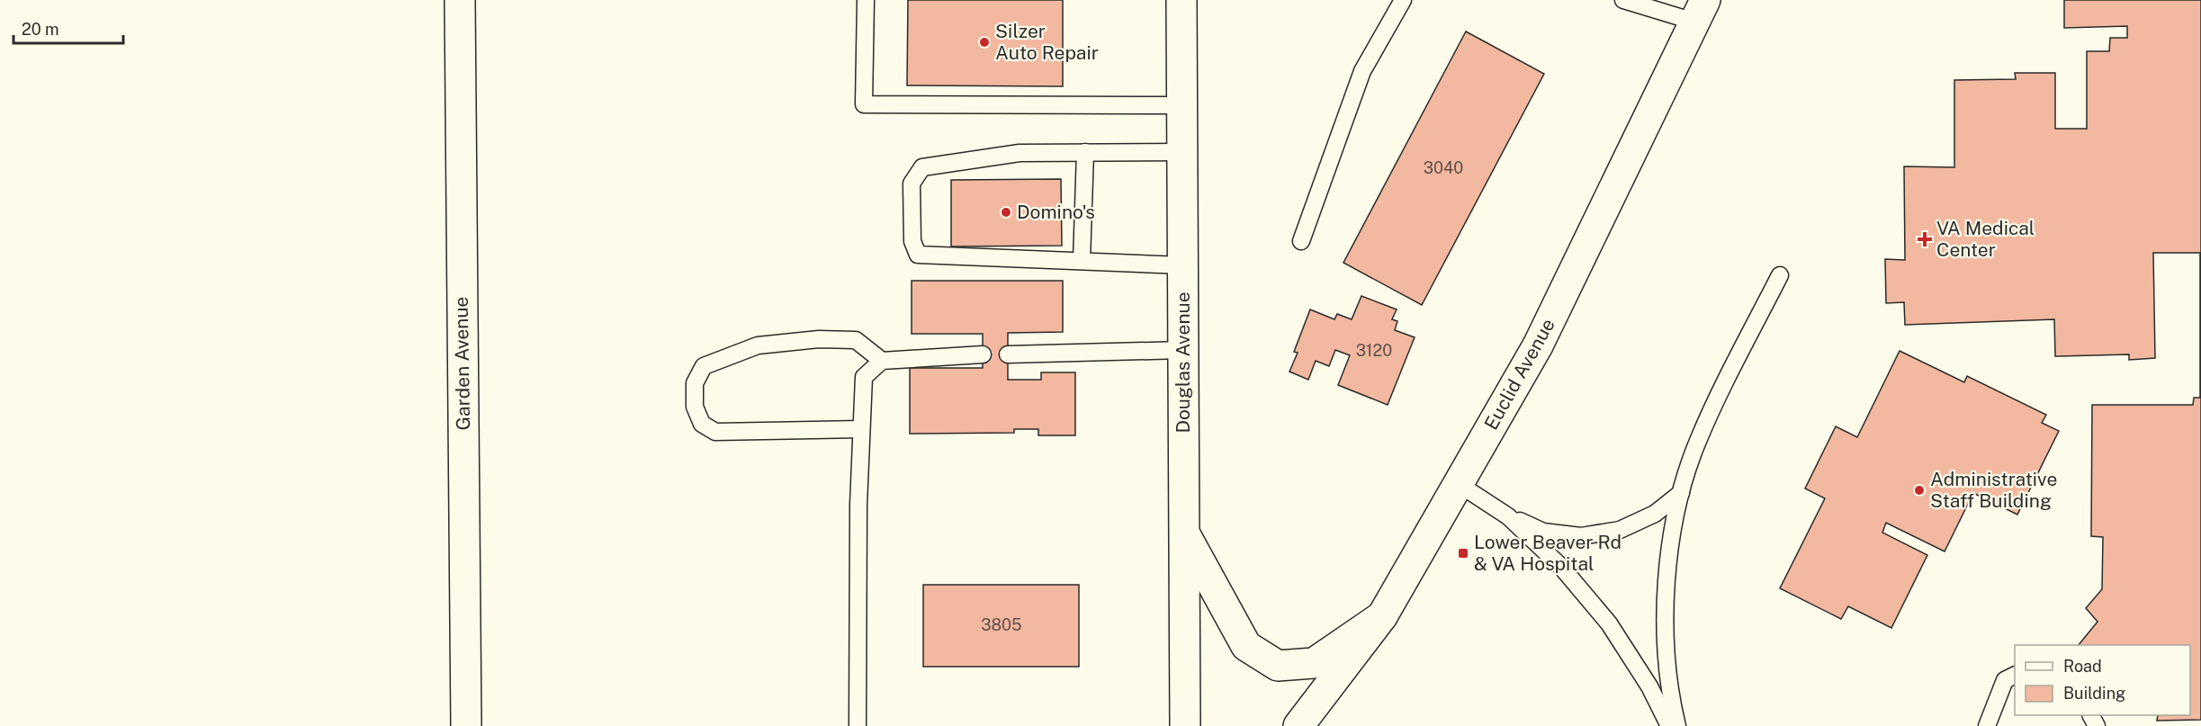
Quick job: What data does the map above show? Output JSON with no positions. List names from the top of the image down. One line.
{"streets":{"street":["Douglas Avenue","Garden Avenue","Euclid Avenue"]},"places":{"other":["Silzer Auto Repair","Domino's","Administrative Staff Building"],"health":["VA Medical Center"],"transit":["Lower Beaver Rd & VA Hospital"]},"house_numbers":["3040","3120","3805"],"legend":["Road","Building"],"scale_bar":"20 m"}
